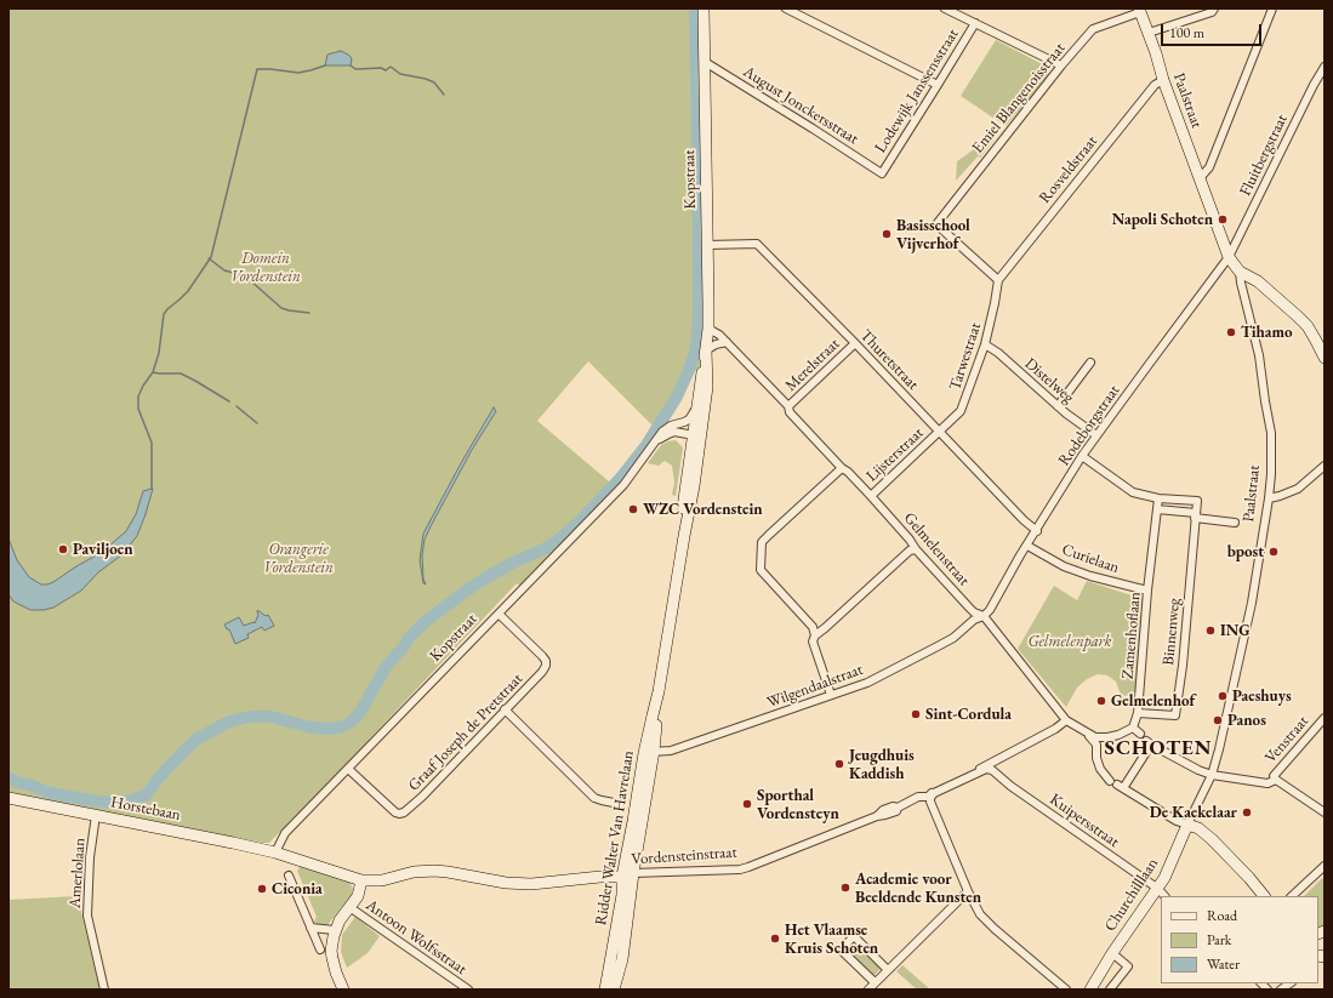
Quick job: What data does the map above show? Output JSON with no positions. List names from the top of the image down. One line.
{"streets":{"street":["Lodewijk Janssensstraat","Emiel Blangenoisstraat","Paalstraat","August Jonckersstraat","Fluitbergstraat","Rosveldstraat","Kopstraat","Tarwestraat","Thuretstraat","Merelstraat","Distelweg","Rodeborgstraat","Lijsterstraat","Gelmelenstraat","Curielaan","Binnenweg","Zamenhoflaan","Wilgendaalstraat","Graaf Joseph de Pretstraat","Venstraat","Horstebaan","Kuipersstraat","Ridder Walter Van Havrelaan","Vordensteinstraat","Amerlolaan","Churchilllaan","Antoon Wolfsstraat"]},"crossings":[["Lodewijk Janssensstraat","August Jonckersstraat"],["Emiel Blangenoisstraat","Paalstraat"],["Emiel Blangenoisstraat","Rosveldstraat"],["Emiel Blangenoisstraat","Tarwestraat"],["Paalstraat","Fluitbergstraat"],["Paalstraat","Rosveldstraat"],["Paalstraat","Rodeborgstraat"],["Paalstraat","Churchilllaan"],["August Jonckersstraat","Kopstraat"],["Fluitbergstraat","Rodeborgstraat"],["Rosveldstraat","Tarwestraat"],["Kopstraat","Thuretstraat"],["Kopstraat","Gelmelenstraat"],["Kopstraat","Graaf Joseph de Pretstraat"],["Kopstraat","Horstebaan"],["Kopstraat","Ridder Walter Van Havrelaan"],["Kopstraat","Vordensteinstraat"],["Tarwestraat","Thuretstraat"],["Tarwestraat","Distelweg"],["Tarwestraat","Lijsterstraat"],["Thuretstraat","Merelstraat"],["Thuretstraat","Rodeborgstraat"],["Thuretstraat","Lijsterstraat"],["Merelstraat","Gelmelenstraat"],["Distelweg","Rodeborgstraat"],["Rodeborgstraat","Gelmelenstraat"],["Rodeborgstraat","Curielaan"],["Rodeborgstraat","Wilgendaalstraat"],["Lijsterstraat","Gelmelenstraat"],["Gelmelenstraat","Wilgendaalstraat"],["Gelmelenstraat","Vordensteinstraat"],["Curielaan","Zamenhoflaan"],["Binnenweg","Zamenhoflaan"],["Wilgendaalstraat","Ridder Walter Van Havrelaan"],["Horstebaan","Vordensteinstraat"],["Horstebaan","Amerlolaan"],["Kuipersstraat","Churchilllaan"],["Ridder Walter Van Havrelaan","Vordensteinstraat"]],"districts":["SCHOTEN"],"parks":["Domein Vordenstein","Orangerie Vordenstein","Gelmelenpark"],"places":["Napoli Schoten","Basisschool Vijverhof","Tihamo","WZC Vordenstein","Paviljoen","bpost","ING","Paeshuys","Gelmelenhof","Sint-Cordula","Panos","Jeugdhuis Kaddish","Sporthal Vordensteyn","De Kaekelaar","Academie voor Beeldende Kunsten","Ciconia","Het Vlaamse Kruis Schoten"],"legend":["Road","Park","Water"],"scale_bar":"100 m"}
